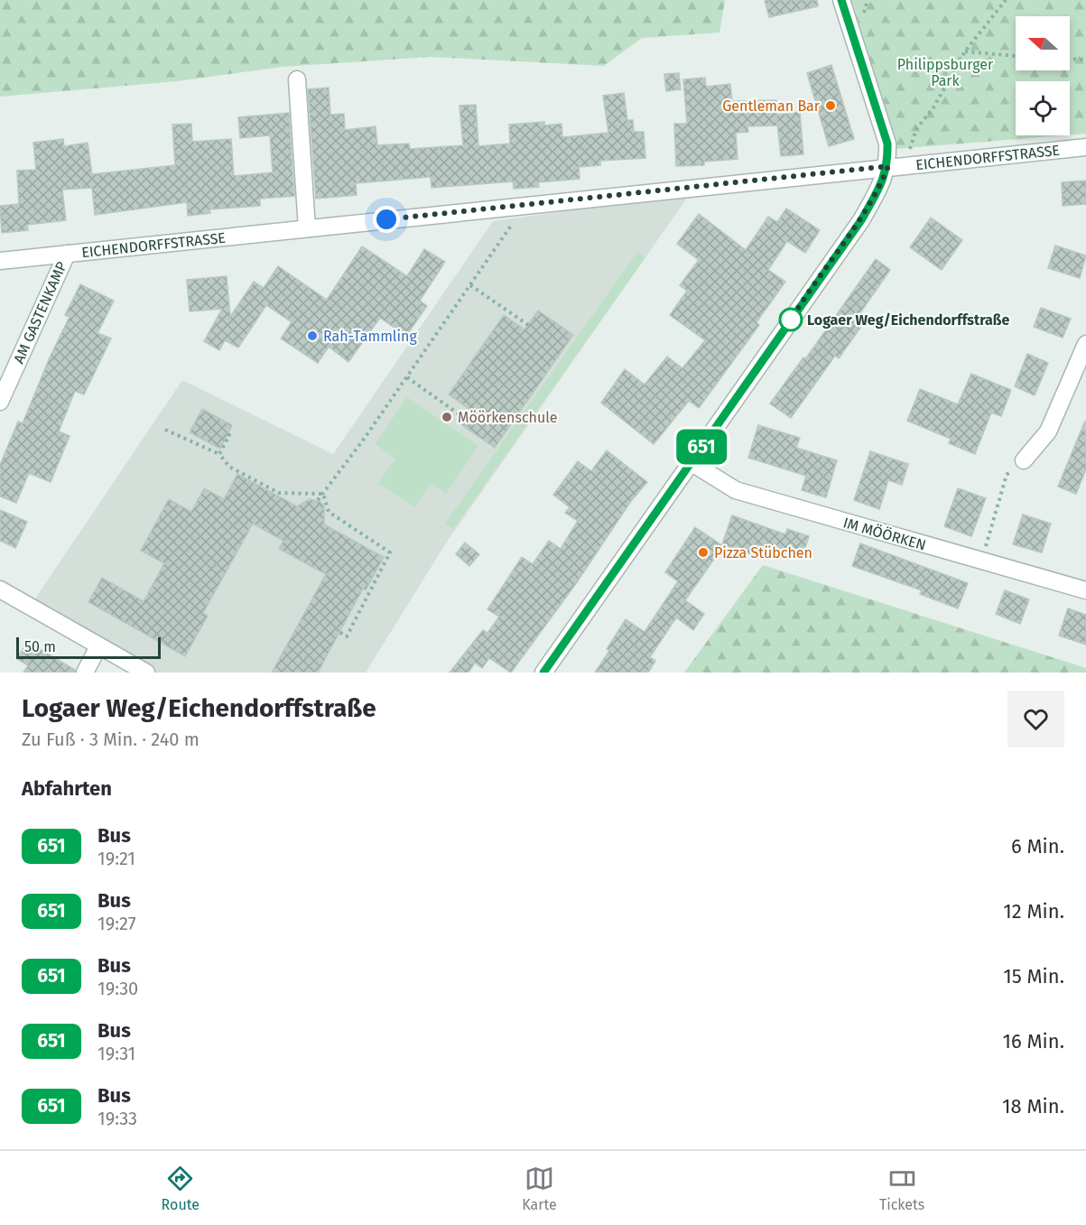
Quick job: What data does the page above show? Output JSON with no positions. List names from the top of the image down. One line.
{"streets":{"street":["EICHENDORFFSTRASSE","AM GASTENKAMP","IM MÖÖRKEN"]},"crossings":[["EICHENDORFFSTRASSE","AM GASTENKAMP"]],"parks":["Philippsburger Park"],"places":["Gentleman Bar","Logaer Weg/Eichendorffstraße","Rah-Tammling","Möörkenschule","Pizza Stübchen"],"lines":["bus line 651"],"scale_bar":"50 m","north":"left","page":{"on_map":"651","scale":"50 m","heading":[["Logaer Weg/Eichendorffstraße","Zu Fuß · 3 Min. · 240 m"],"Abfahrten"],"list":[{"mark":"651","name":"Bus","note":"19:21","value":"6 Min."},{"mark":"651","name":"Bus","note":"19:27","value":"12 Min."},{"mark":"651","name":"Bus","note":"19:30","value":"15 Min."},{"mark":"651","name":"Bus","note":"19:31","value":"16 Min."},{"mark":"651","name":"Bus","note":"19:33","value":"18 Min."}],"tabs":["Route","Karte","Tickets"]}}
